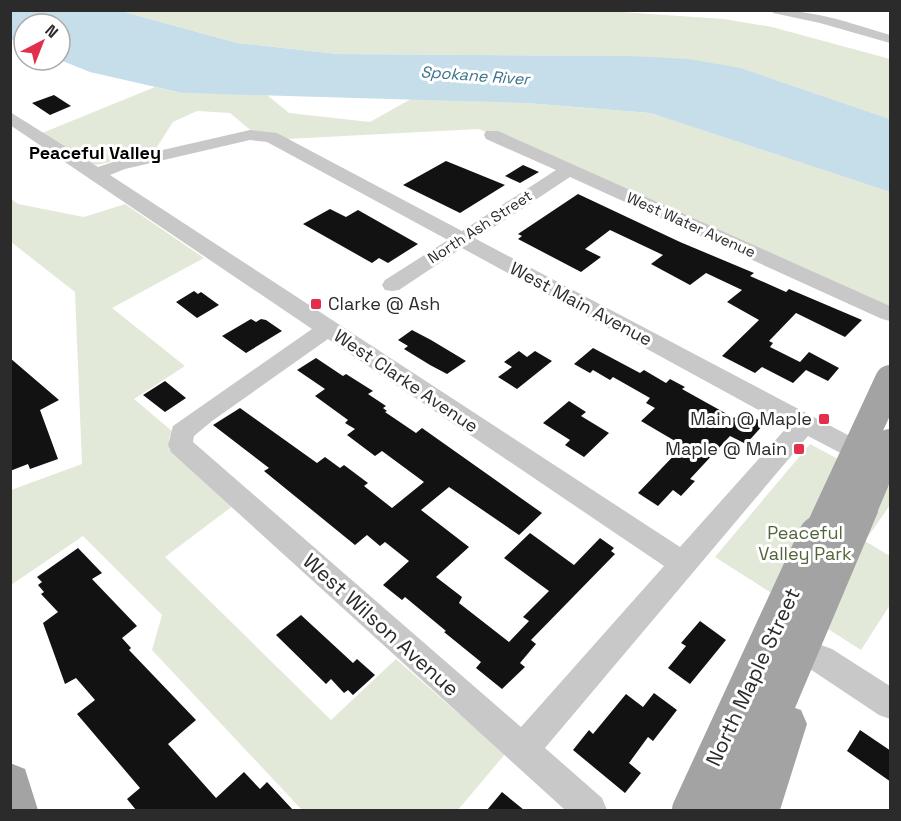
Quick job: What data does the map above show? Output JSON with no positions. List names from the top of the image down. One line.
{"streets":{"main road":["North Maple Street"],"street":["West Water Avenue","North Ash Street","West Main Avenue","West Clarke Avenue","West Wilson Avenue"]},"crossings":[["West Water Avenue","North Ash Street"],["North Ash Street","West Main Avenue"],["West Main Avenue","West Clarke Avenue"],["West Clarke Avenue","West Wilson Avenue"]],"districts":["Peaceful Valley"],"water":["Spokane River"],"parks":["Peaceful Valley Park"],"places":{"transit":["Clarke @ Ash","Main @ Maple","Maple @ Main"]},"north":"top right"}
